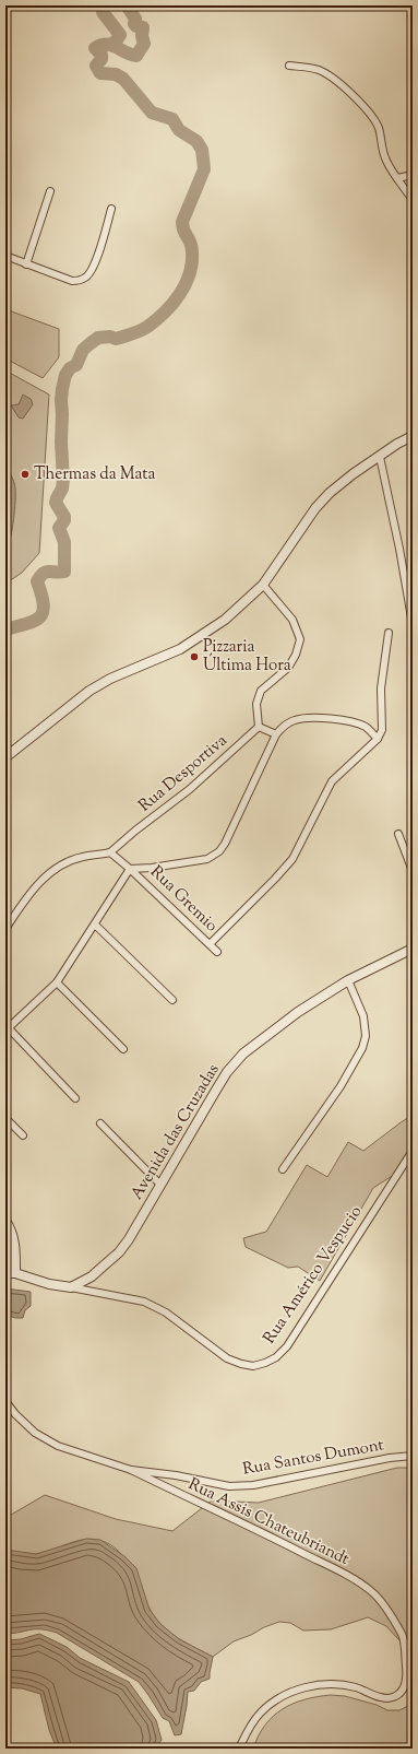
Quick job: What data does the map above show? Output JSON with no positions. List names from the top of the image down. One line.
{"streets":{"street":["Rua Desportiva","Rua Gremio","Avenida das Cruzadas","Rua Américo Vespucio","Rua Santos Dumont","Rua Assis Chateubriandt"]},"crossings":[["Rua Desportiva","Rua Gremio"],["Avenida das Cruzadas","Rua Américo Vespucio"],["Rua Santos Dumont","Rua Assis Chateubriandt"]],"places":["Thermas da Mata","Pizzaria Última Hora"]}
